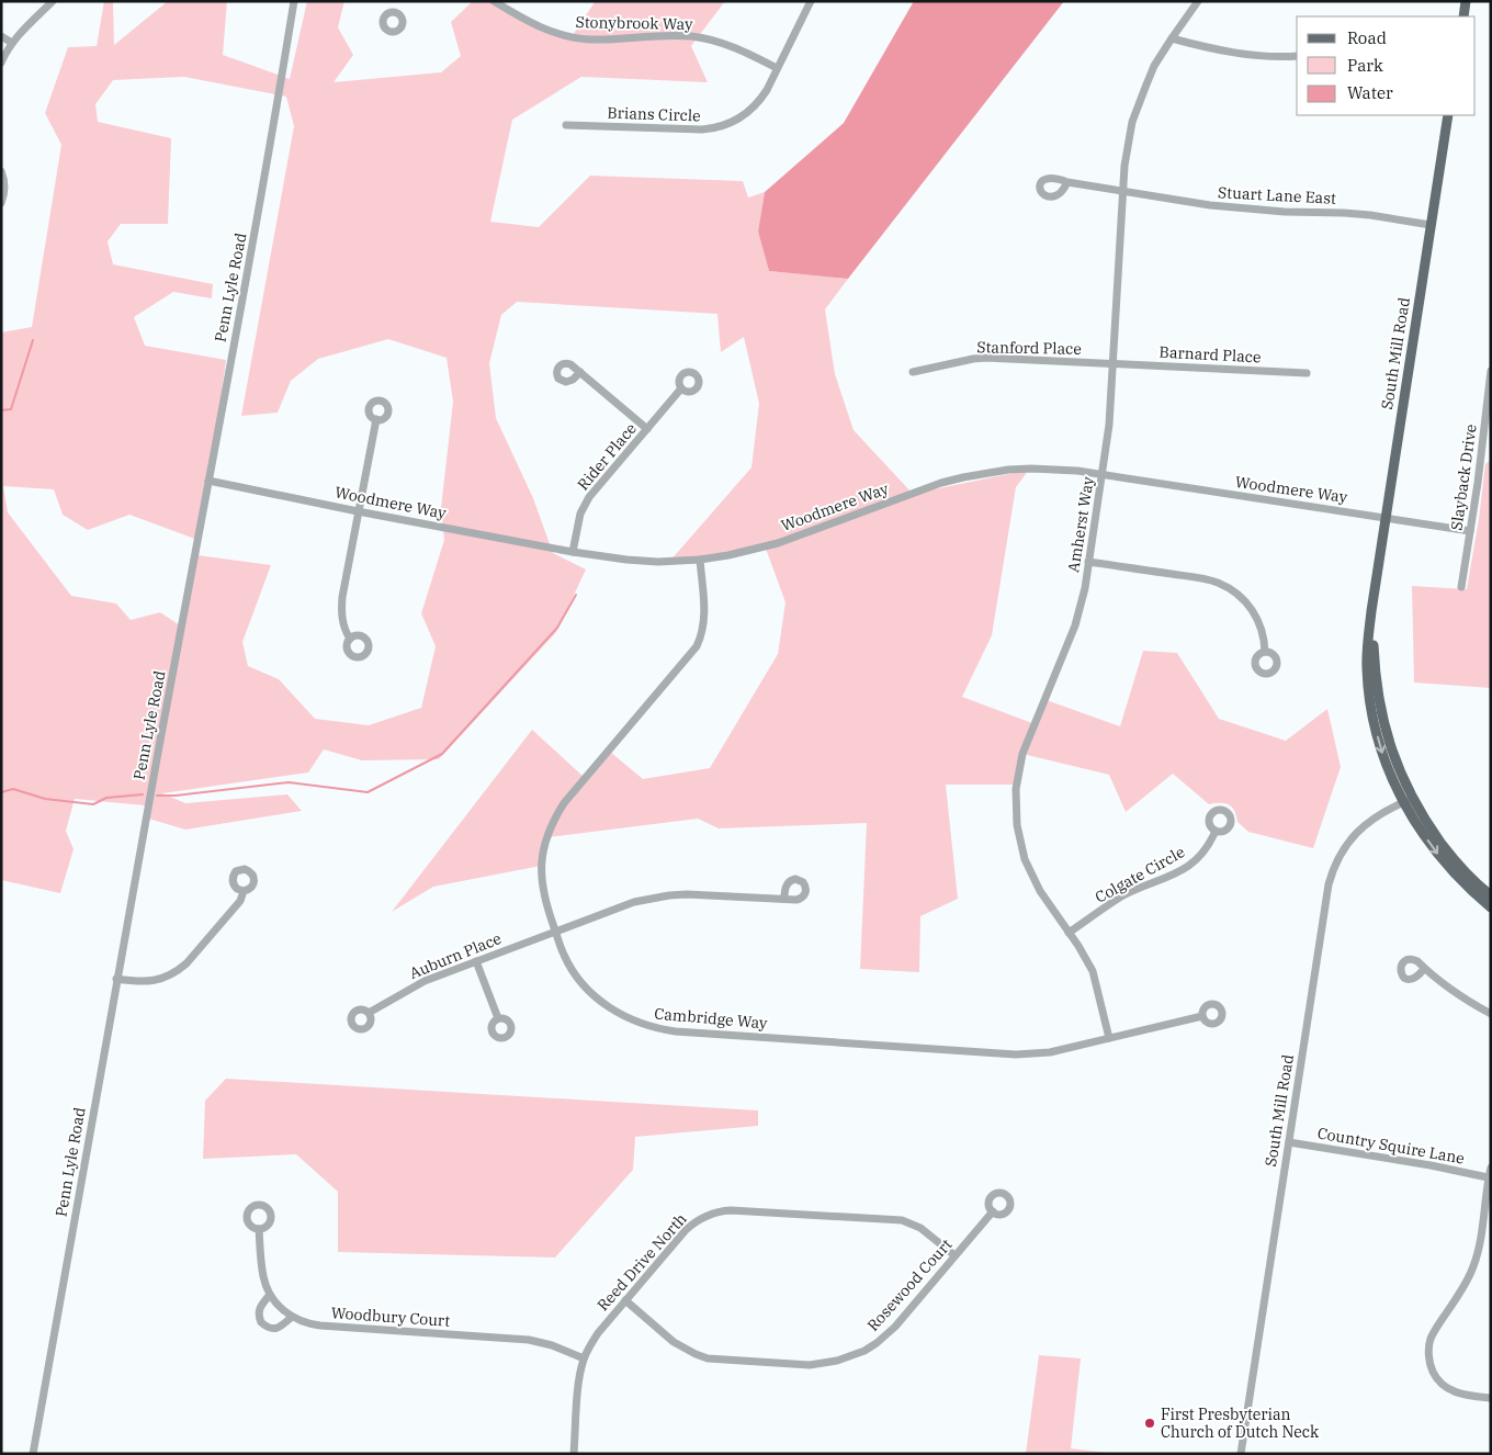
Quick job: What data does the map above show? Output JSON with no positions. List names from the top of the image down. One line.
{"streets":{"main road":["South Mill Road"],"street":["Stonybrook Way","Brians Circle","Stuart Lane East","Penn Lyle Road","Stanford Place","Barnard Place","Rider Place","Slayback Drive","Woodmere Way","Amherst Way","Colgate Circle","Auburn Place","Cambridge Way","Country Squire Lane","Reed Drive North","Rosewood Court","Woodbury Court"]},"crossings":[["Stonybrook Way","Brians Circle"],["Stuart Lane East","South Mill Road"],["Stuart Lane East","Amherst Way"],["Penn Lyle Road","Woodmere Way"],["Stanford Place","Barnard Place"],["Stanford Place","Amherst Way"],["South Mill Road","Woodmere Way"],["South Mill Road","Country Squire Lane"],["Barnard Place","Amherst Way"],["Rider Place","Woodmere Way"],["Slayback Drive","Woodmere Way"],["Woodmere Way","Amherst Way"],["Woodmere Way","Cambridge Way"],["Amherst Way","Colgate Circle"],["Amherst Way","Cambridge Way"],["Auburn Place","Cambridge Way"],["Reed Drive North","Rosewood Court"],["Reed Drive North","Woodbury Court"]],"places":["First Presbyterian Church of Dutch Neck"],"legend":["Road","Park","Water"]}
